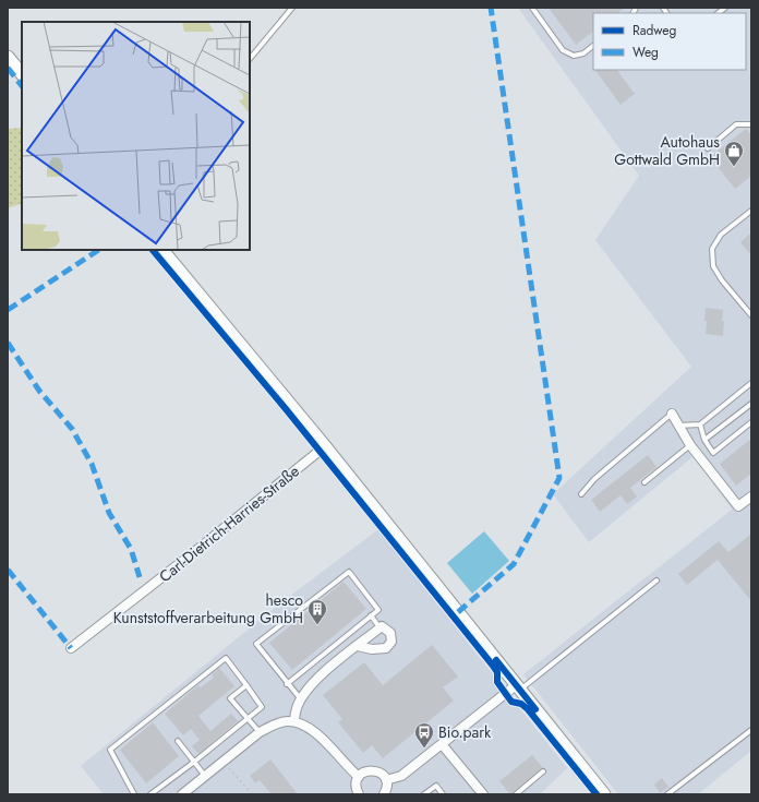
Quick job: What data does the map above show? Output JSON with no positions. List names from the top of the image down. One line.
{"streets":{"street":["Carl-Dietrich-Harries-Straße"]},"places":{"shop":["Autohaus Gottwald GmbH"],"building":["hesco Kunststoffverarbeitung GmbH"],"bus stop":["Bio.park"]},"legend":["Radweg","Weg"]}
